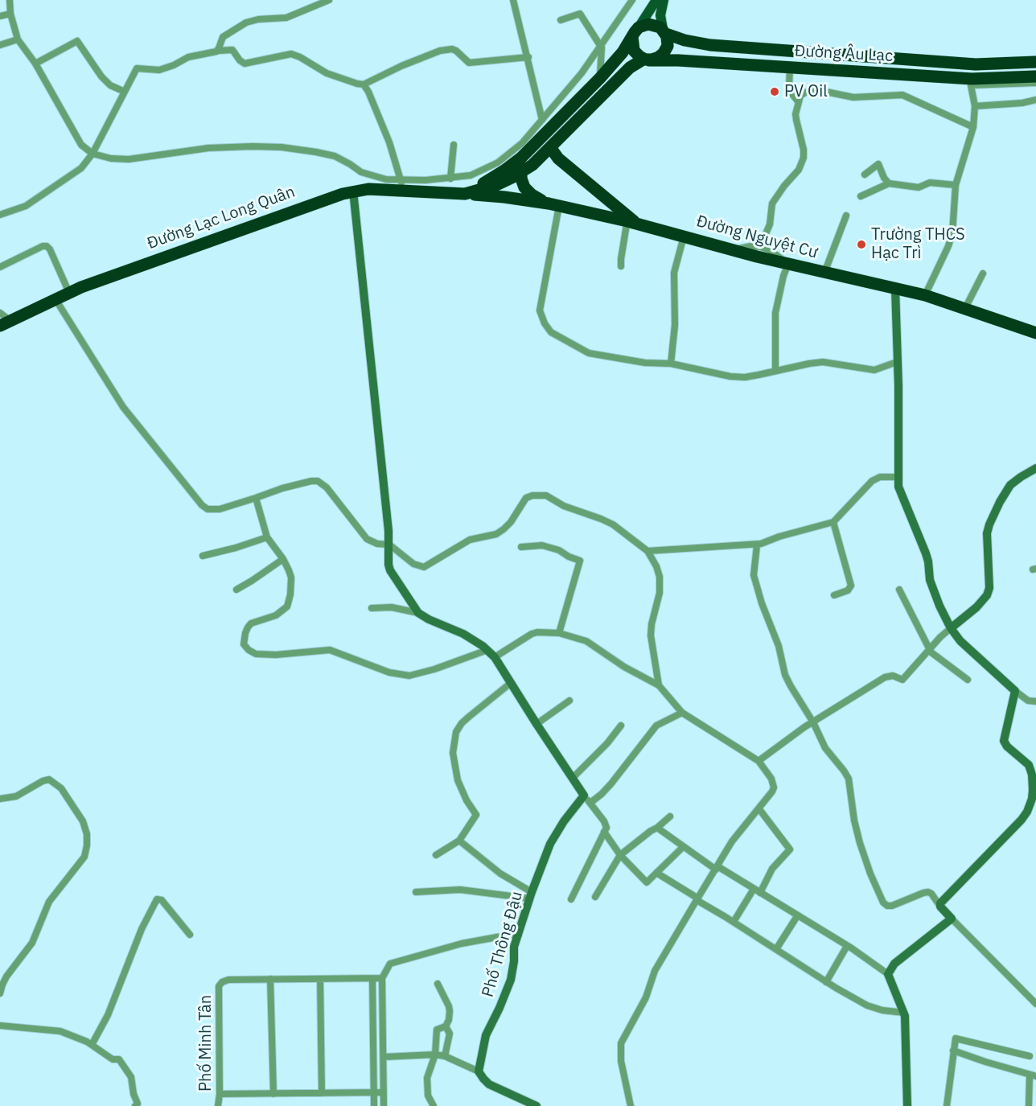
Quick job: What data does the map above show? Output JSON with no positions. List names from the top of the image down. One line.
{"streets":{"highway":["Đường Âu Lạc","Đường Lạc Long Quân","Đường Nguyệt Cư"],"street":["Phố Thông Đậu","Phố Minh Tân"]},"crossings":[["Đường Âu Lạc","Đường Lạc Long Quân"],["Đường Lạc Long Quân","Đường Nguyệt Cư"]],"places":["PV Oil","Trường THCS Hạc Trì"]}
